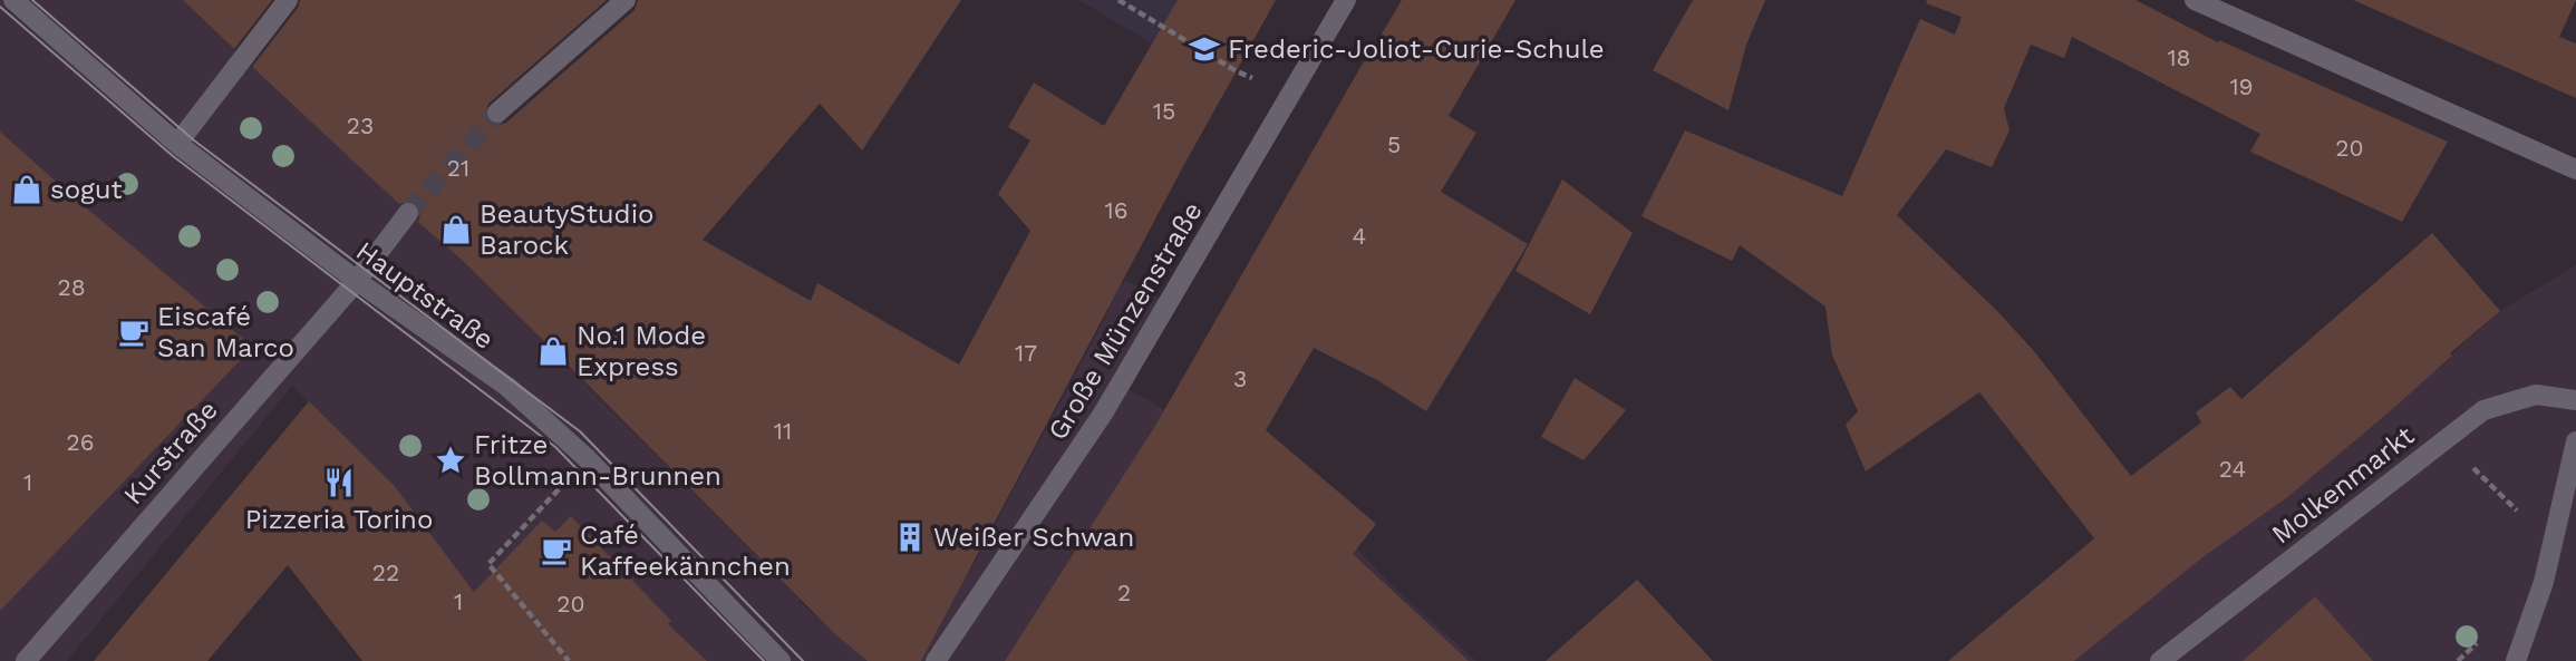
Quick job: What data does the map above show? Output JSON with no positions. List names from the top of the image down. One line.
{"streets":{"street":["Hauptstraße","Große Münzenstraße","Kurstraße","Molkenmarkt"]},"crossings":[["Hauptstraße","Kurstraße"]],"places":{"school or university":["Frederic-Joliot-Curie-Schule"],"shop":["sogut","BeautyStudio Barock","No.1 Mode Express"],"cafe":["Eiscafé San Marco","Café Kaffeekännchen"],"place":["Fritze Bollmann-Brunnen"],"restaurant":["Pizzeria Torino"],"building":["Weißer Schwan"]},"house_numbers":["18","19","15","23","5","20","21","16","4","28","17","3","11","26","24","1","22","2","1","20"]}
